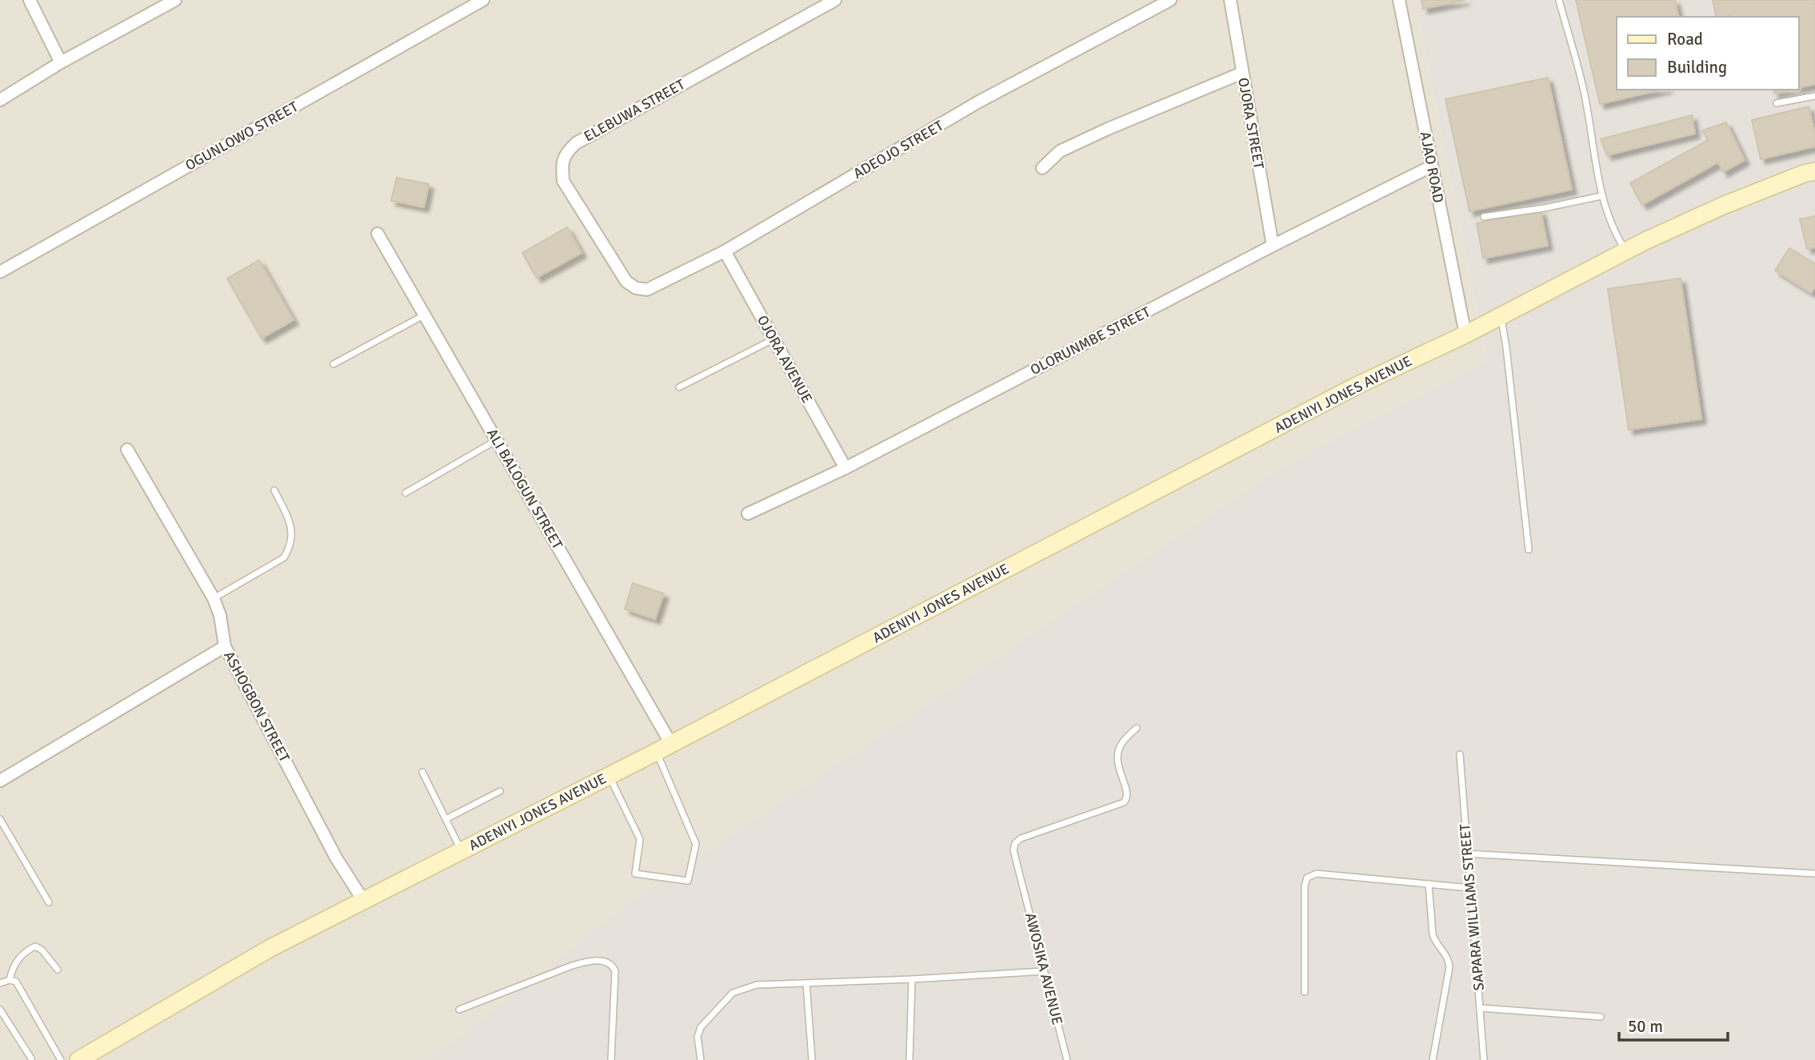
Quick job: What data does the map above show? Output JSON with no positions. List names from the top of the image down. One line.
{"streets":{"street":["ELEBUWA STREET","OJORA STREET","OGUNLOWO STREET","ADEOJO STREET","AJAO ROAD","OLORUNMBE STREET","OJORA AVENUE","ADENIYI JONES AVENUE","ALI BALOGUN STREET","ASHOGBON STREET"],"lane":["SAPARA WILLIAMS STREET","AWOSIKA AVENUE"]},"crossings":[["ELEBUWA STREET","ADEOJO STREET"],["OJORA STREET","OLORUNMBE STREET"],["ADEOJO STREET","OJORA AVENUE"],["AJAO ROAD","OLORUNMBE STREET"],["AJAO ROAD","ADENIYI JONES AVENUE"],["OLORUNMBE STREET","OJORA AVENUE"],["ADENIYI JONES AVENUE","ALI BALOGUN STREET"],["ADENIYI JONES AVENUE","ASHOGBON STREET"]],"legend":["Road","Building"],"scale_bar":"50 m"}
